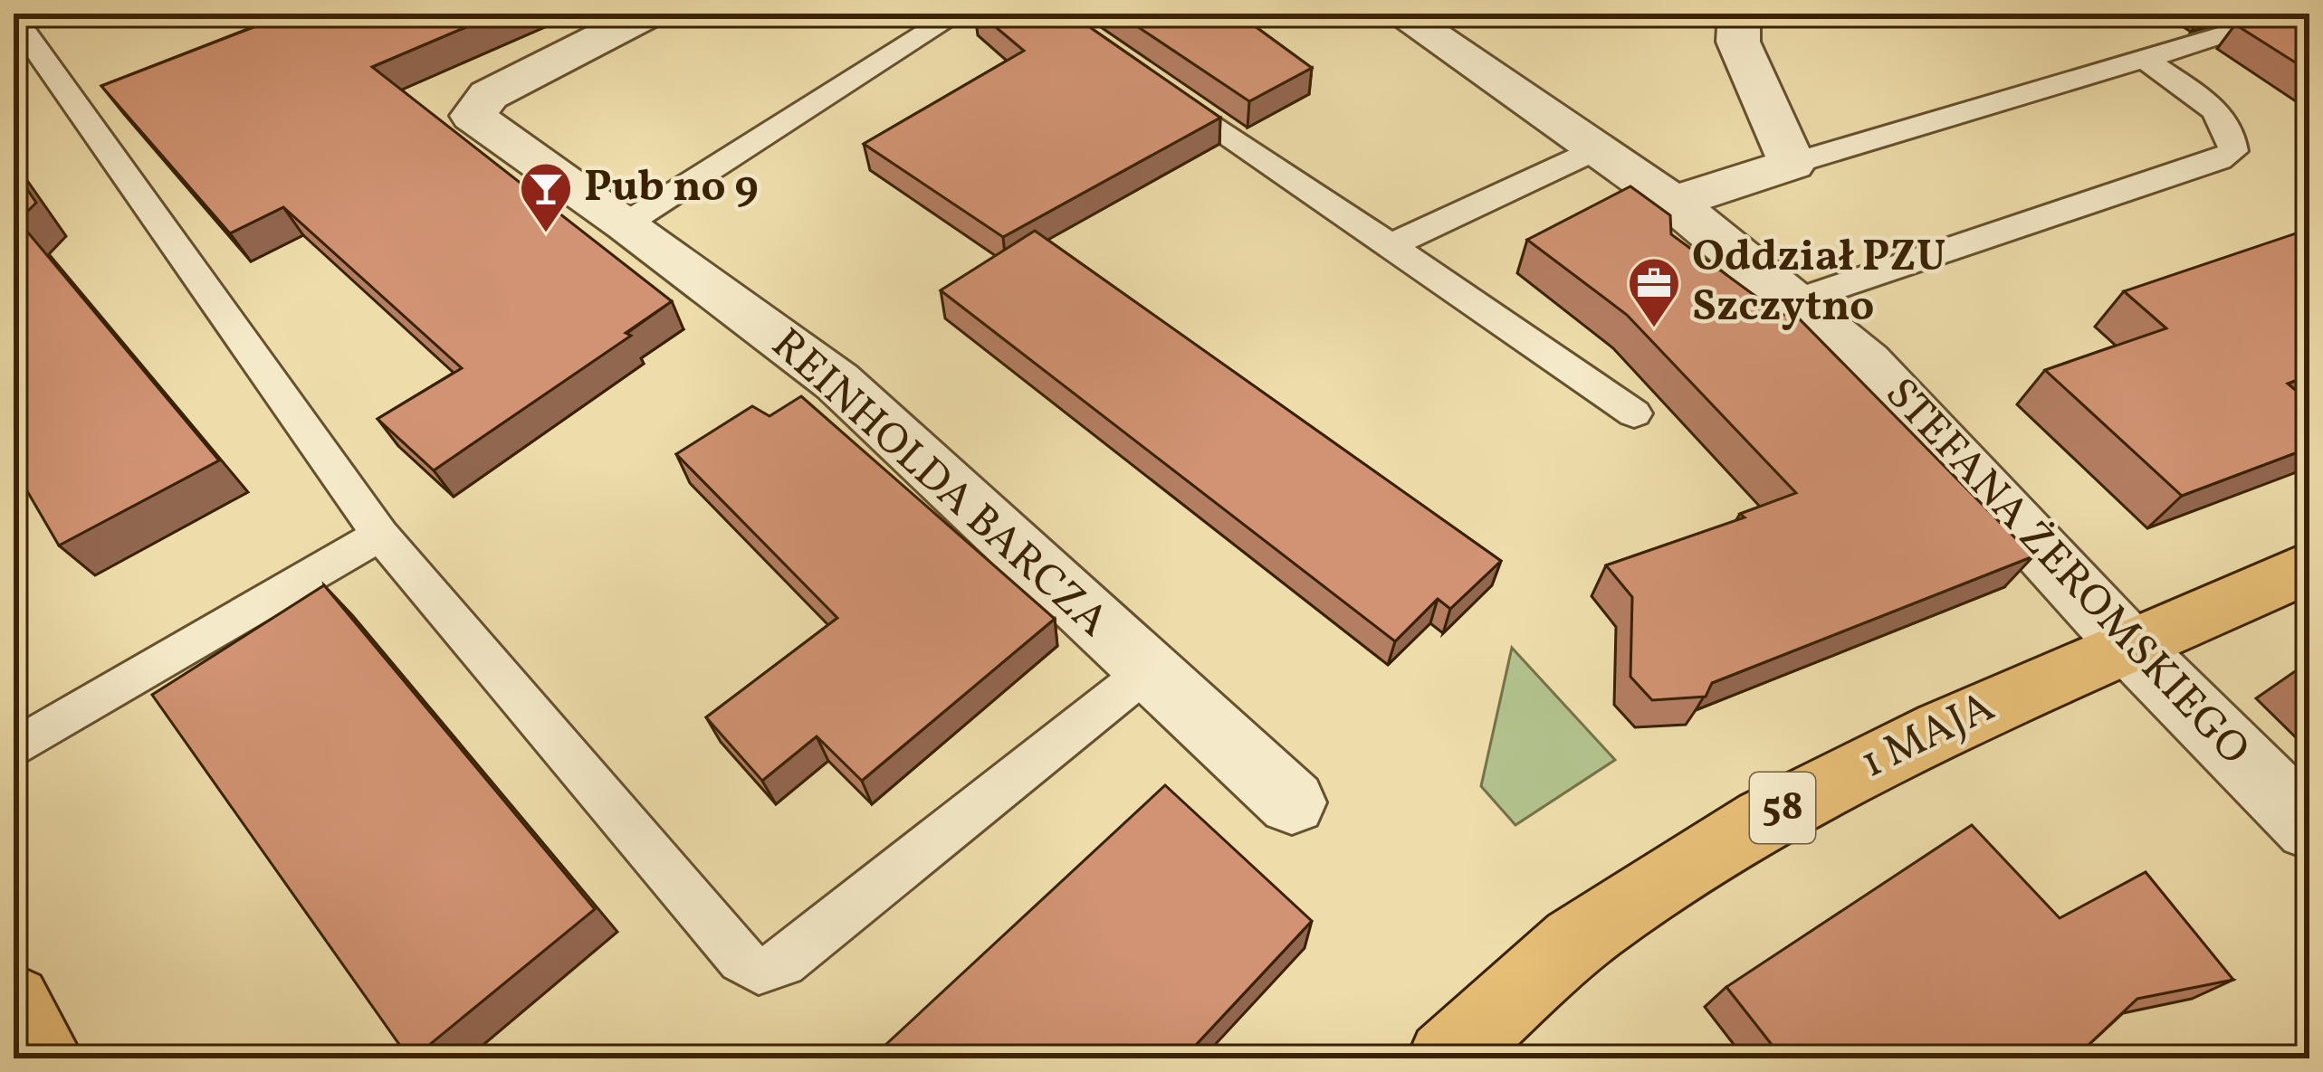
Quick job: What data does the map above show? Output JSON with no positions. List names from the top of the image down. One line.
{"streets":{"main road":["1 MAJA","58"],"street":["REINHOLDA BARCZA","STEFANA ŻEROMSKIEGO"]},"crossings":[["STEFANA ŻEROMSKIEGO","1 MAJA"]],"places":{"bar":["Pub no 9"],"office":["Oddział PZU Szczytno"]}}
